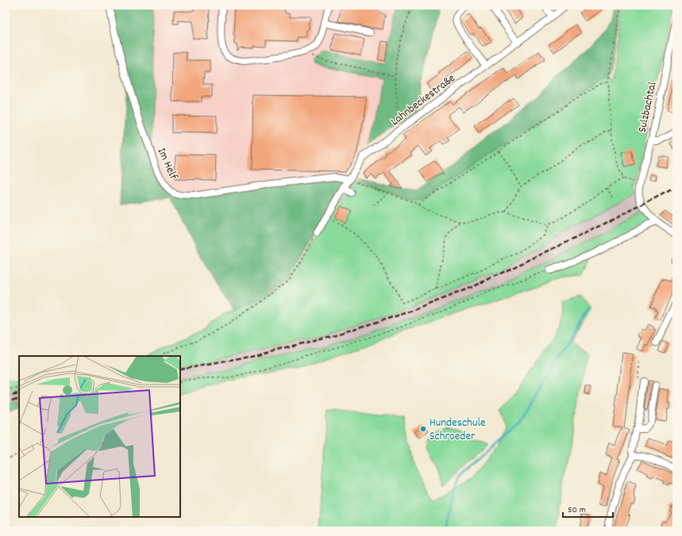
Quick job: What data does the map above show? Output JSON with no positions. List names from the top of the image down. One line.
{"streets":{"street":["Lahnbeckestraße","Sulzbachtal","Im Helf"]},"crossings":[["Lahnbeckestraße","Im Helf"]],"places":["Hundeschule Schroeder"],"scale_bar":"50 m"}
